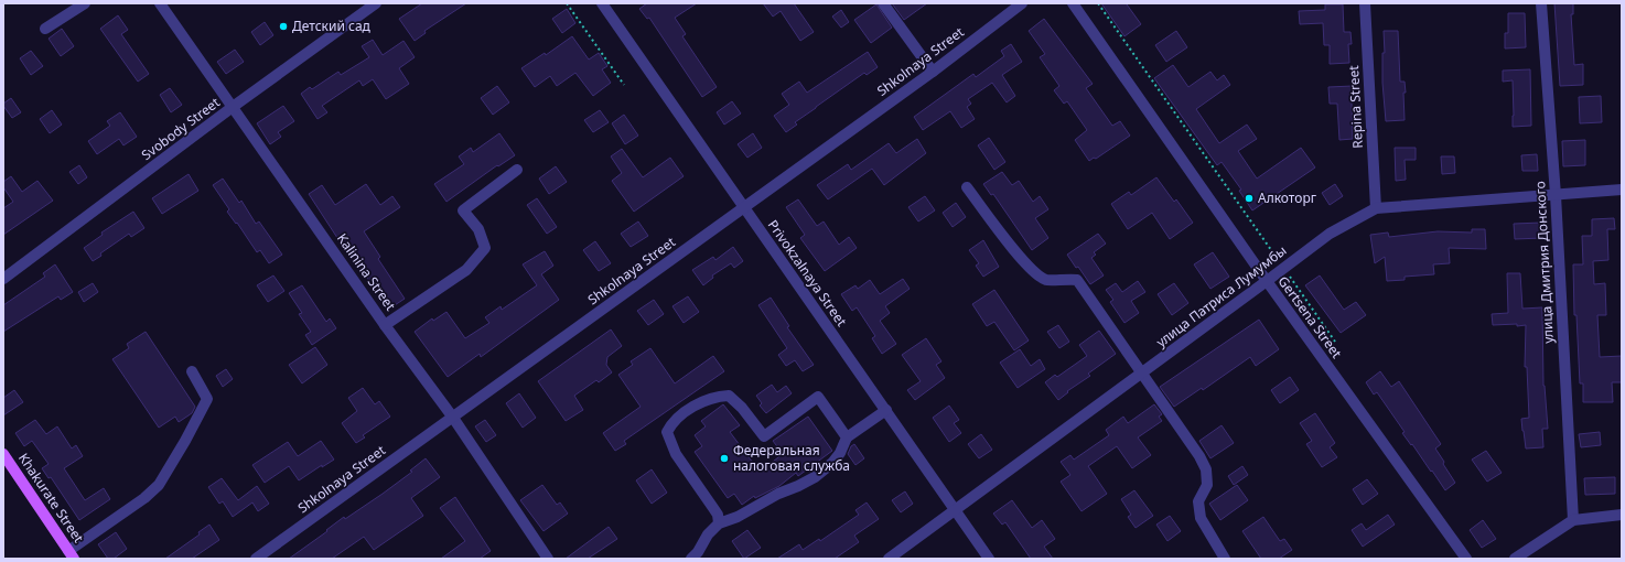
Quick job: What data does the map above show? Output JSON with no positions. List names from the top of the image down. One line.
{"streets":{"main road":["Khakurate Street"],"street":["Shkolnaya Street","Repina Street","Svobody Street","улица Дмитрия Донского","Kalinina Street","Privokzalnaya Street","улица Патриса Лумумбы","Gertsena Street"]},"crossings":[["Shkolnaya Street","Kalinina Street"],["Shkolnaya Street","Privokzalnaya Street"],["Repina Street","улица Патриса Лумумбы"],["Svobody Street","Kalinina Street"],["улица Дмитрия Донского","улица Патриса Лумумбы"],["Privokzalnaya Street","улица Патриса Лумумбы"],["улица Патриса Лумумбы","Gertsena Street"]],"places":["Детский сад","Алкоторг","Федеральная налоговая служба"]}
